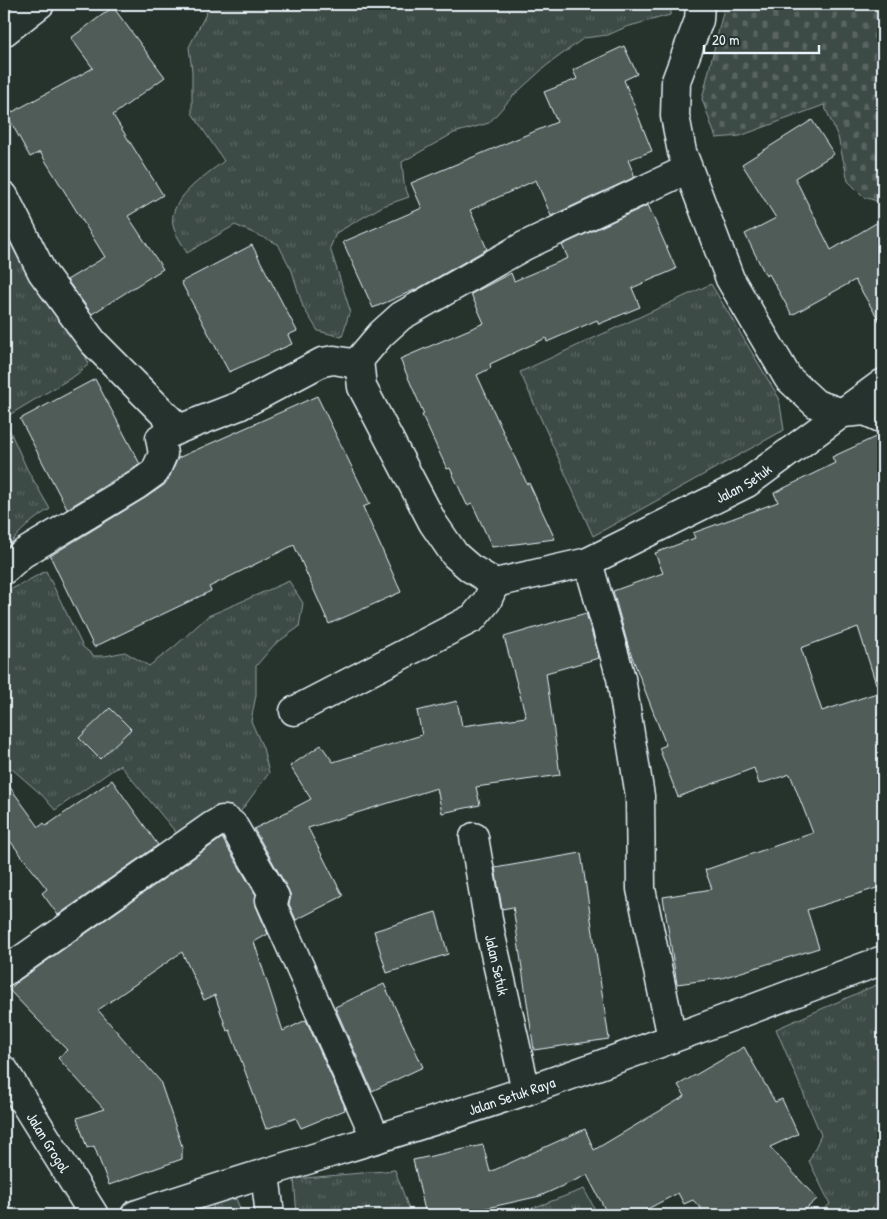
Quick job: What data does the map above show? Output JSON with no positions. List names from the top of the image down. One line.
{"streets":{"street":["Jalan Setuk","Jalan Setuk Raya","Jalan Grogol"]},"crossings":[["Jalan Setuk","Jalan Setuk Raya"]],"scale_bar":"20 m"}
